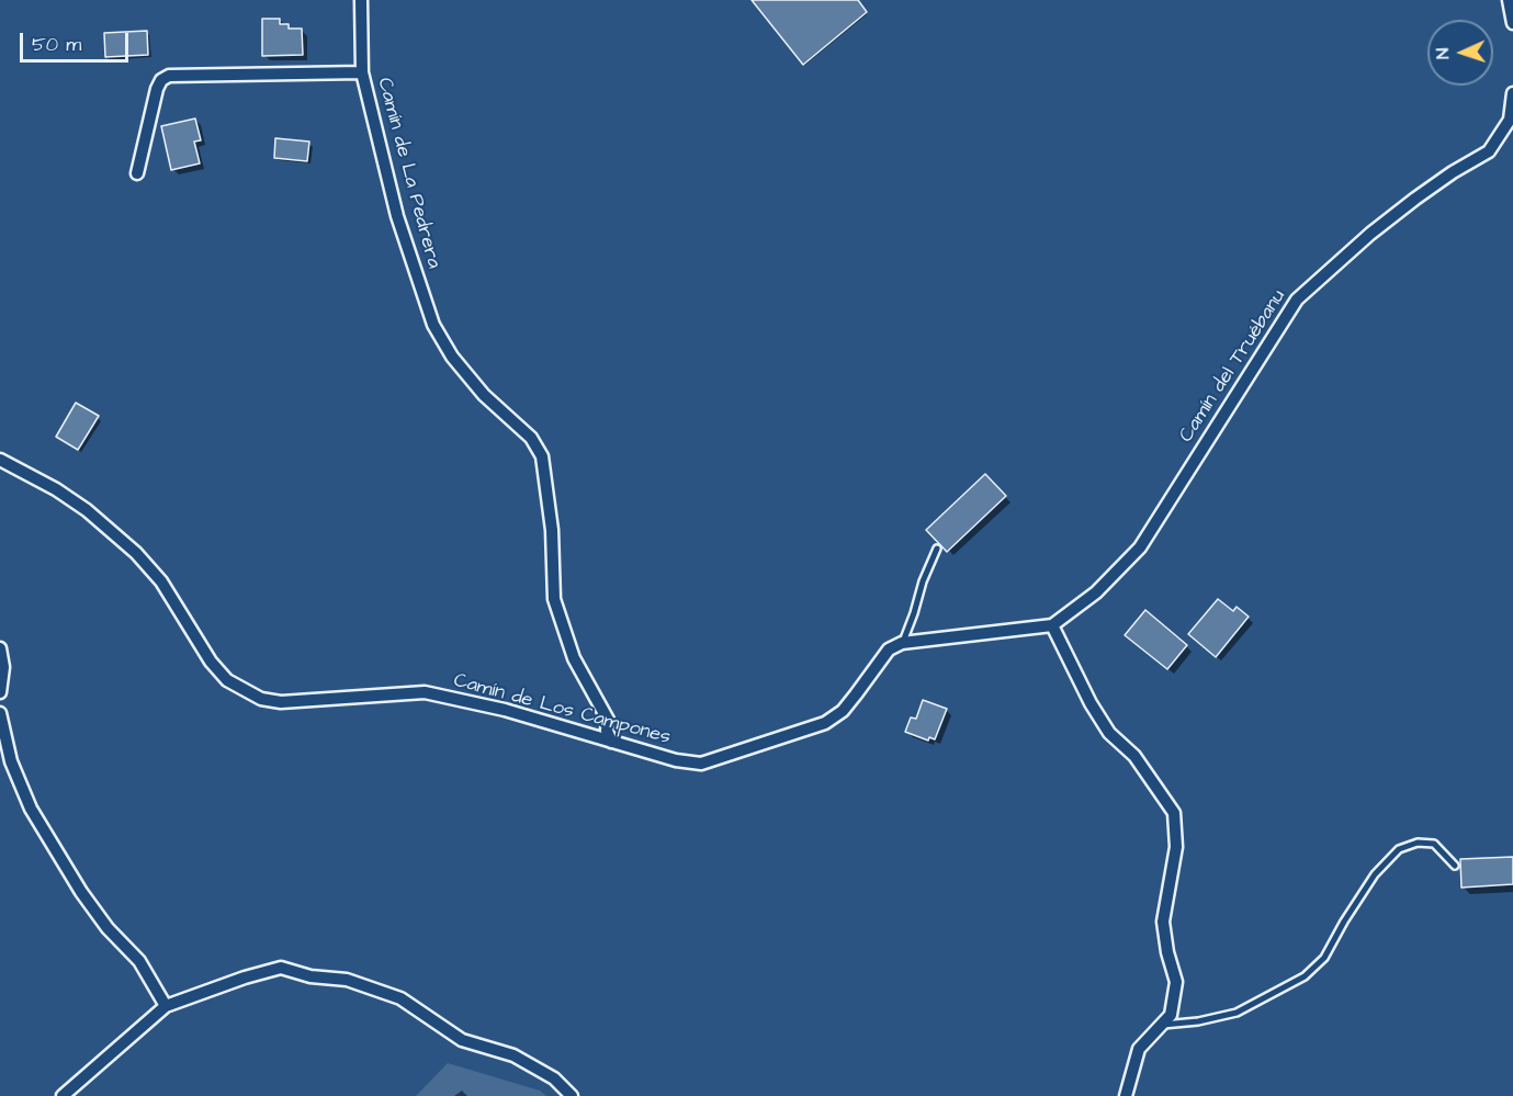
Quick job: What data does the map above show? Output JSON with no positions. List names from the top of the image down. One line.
{"streets":{"street":["Camín de La Pedrera","Camín del Truébanu","Camín de Los Campones"]},"crossings":[["Camín de La Pedrera","Camín de Los Campones"]],"scale_bar":"50 m","north":"left"}
